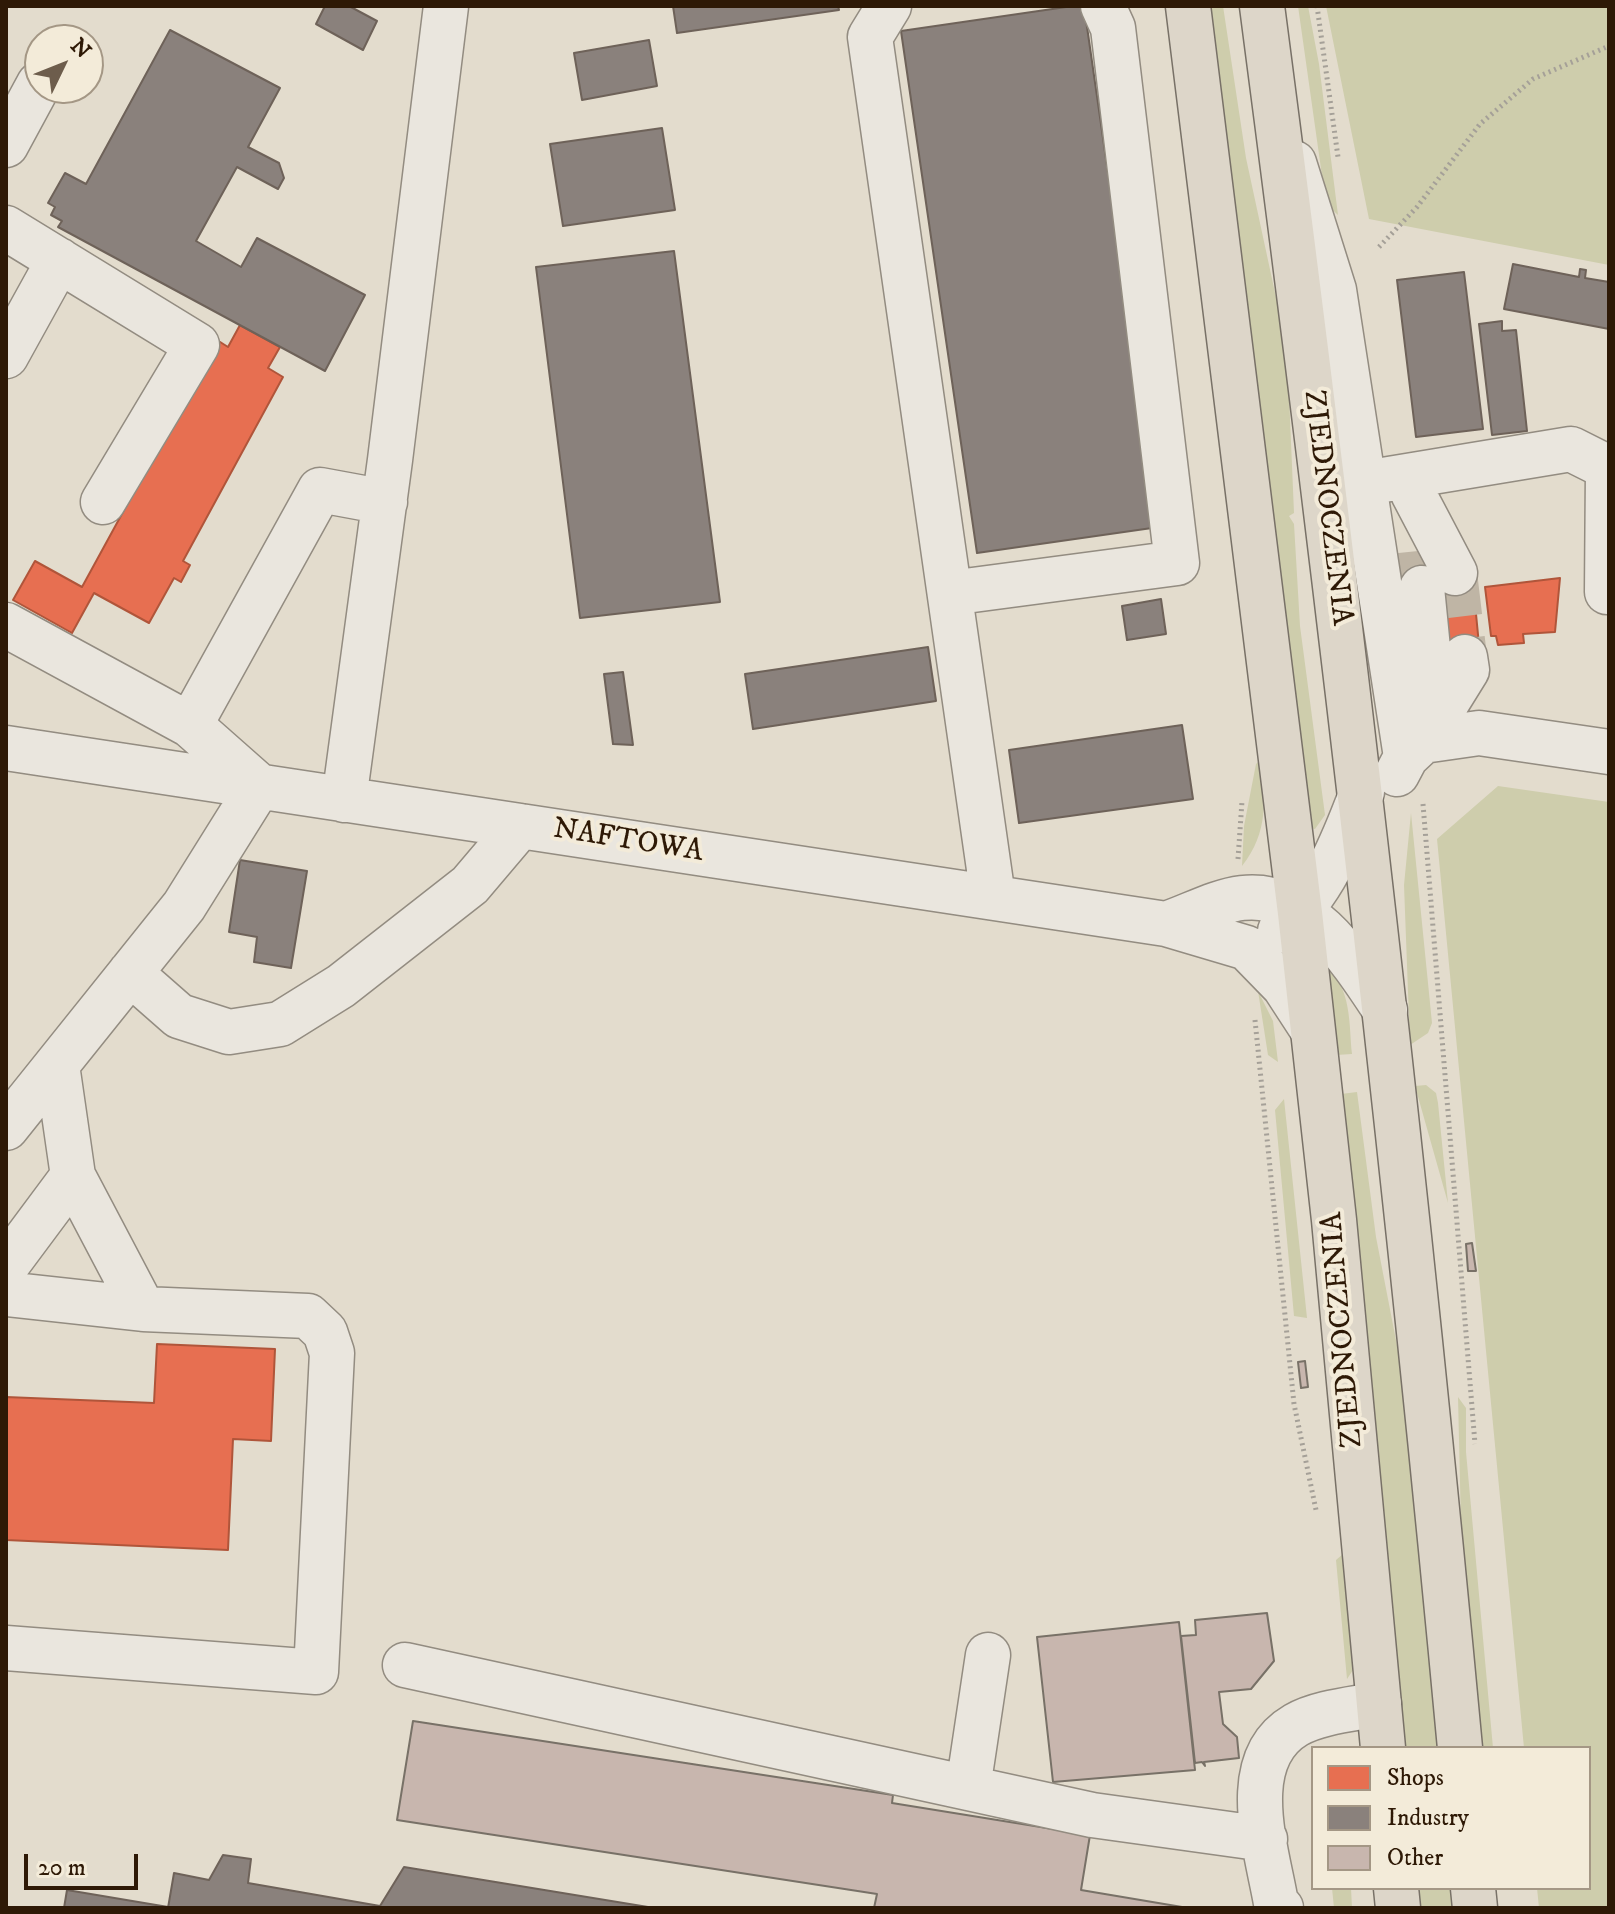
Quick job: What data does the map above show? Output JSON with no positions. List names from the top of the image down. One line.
{"streets":{"main road":["ZJEDNOCZENIA"],"street":["NAFTOWA"]},"crossings":[["ZJEDNOCZENIA","NAFTOWA"]],"legend":["Shops","Industry","Other"],"scale_bar":"20 m","north":"top right"}
